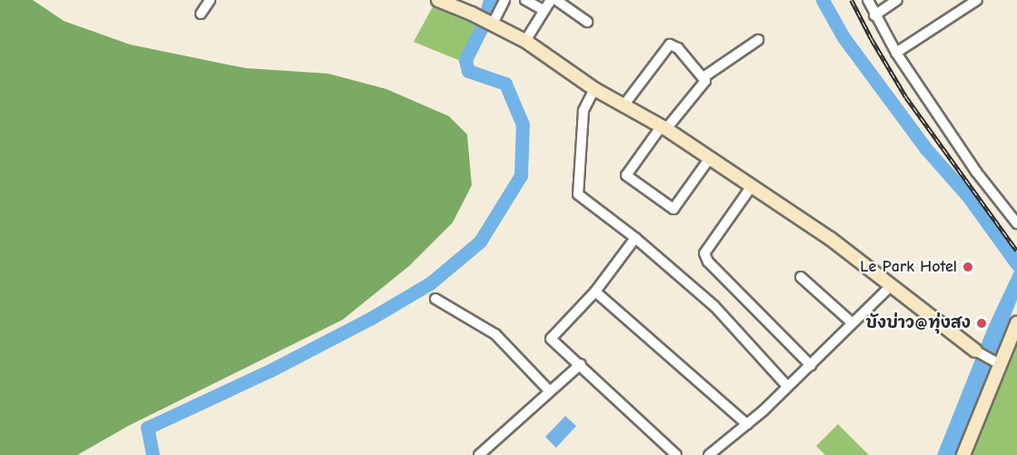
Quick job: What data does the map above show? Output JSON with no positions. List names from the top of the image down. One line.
{"places":["Le Park Hotel","บังบ่าว@ทุ่งสง"]}
